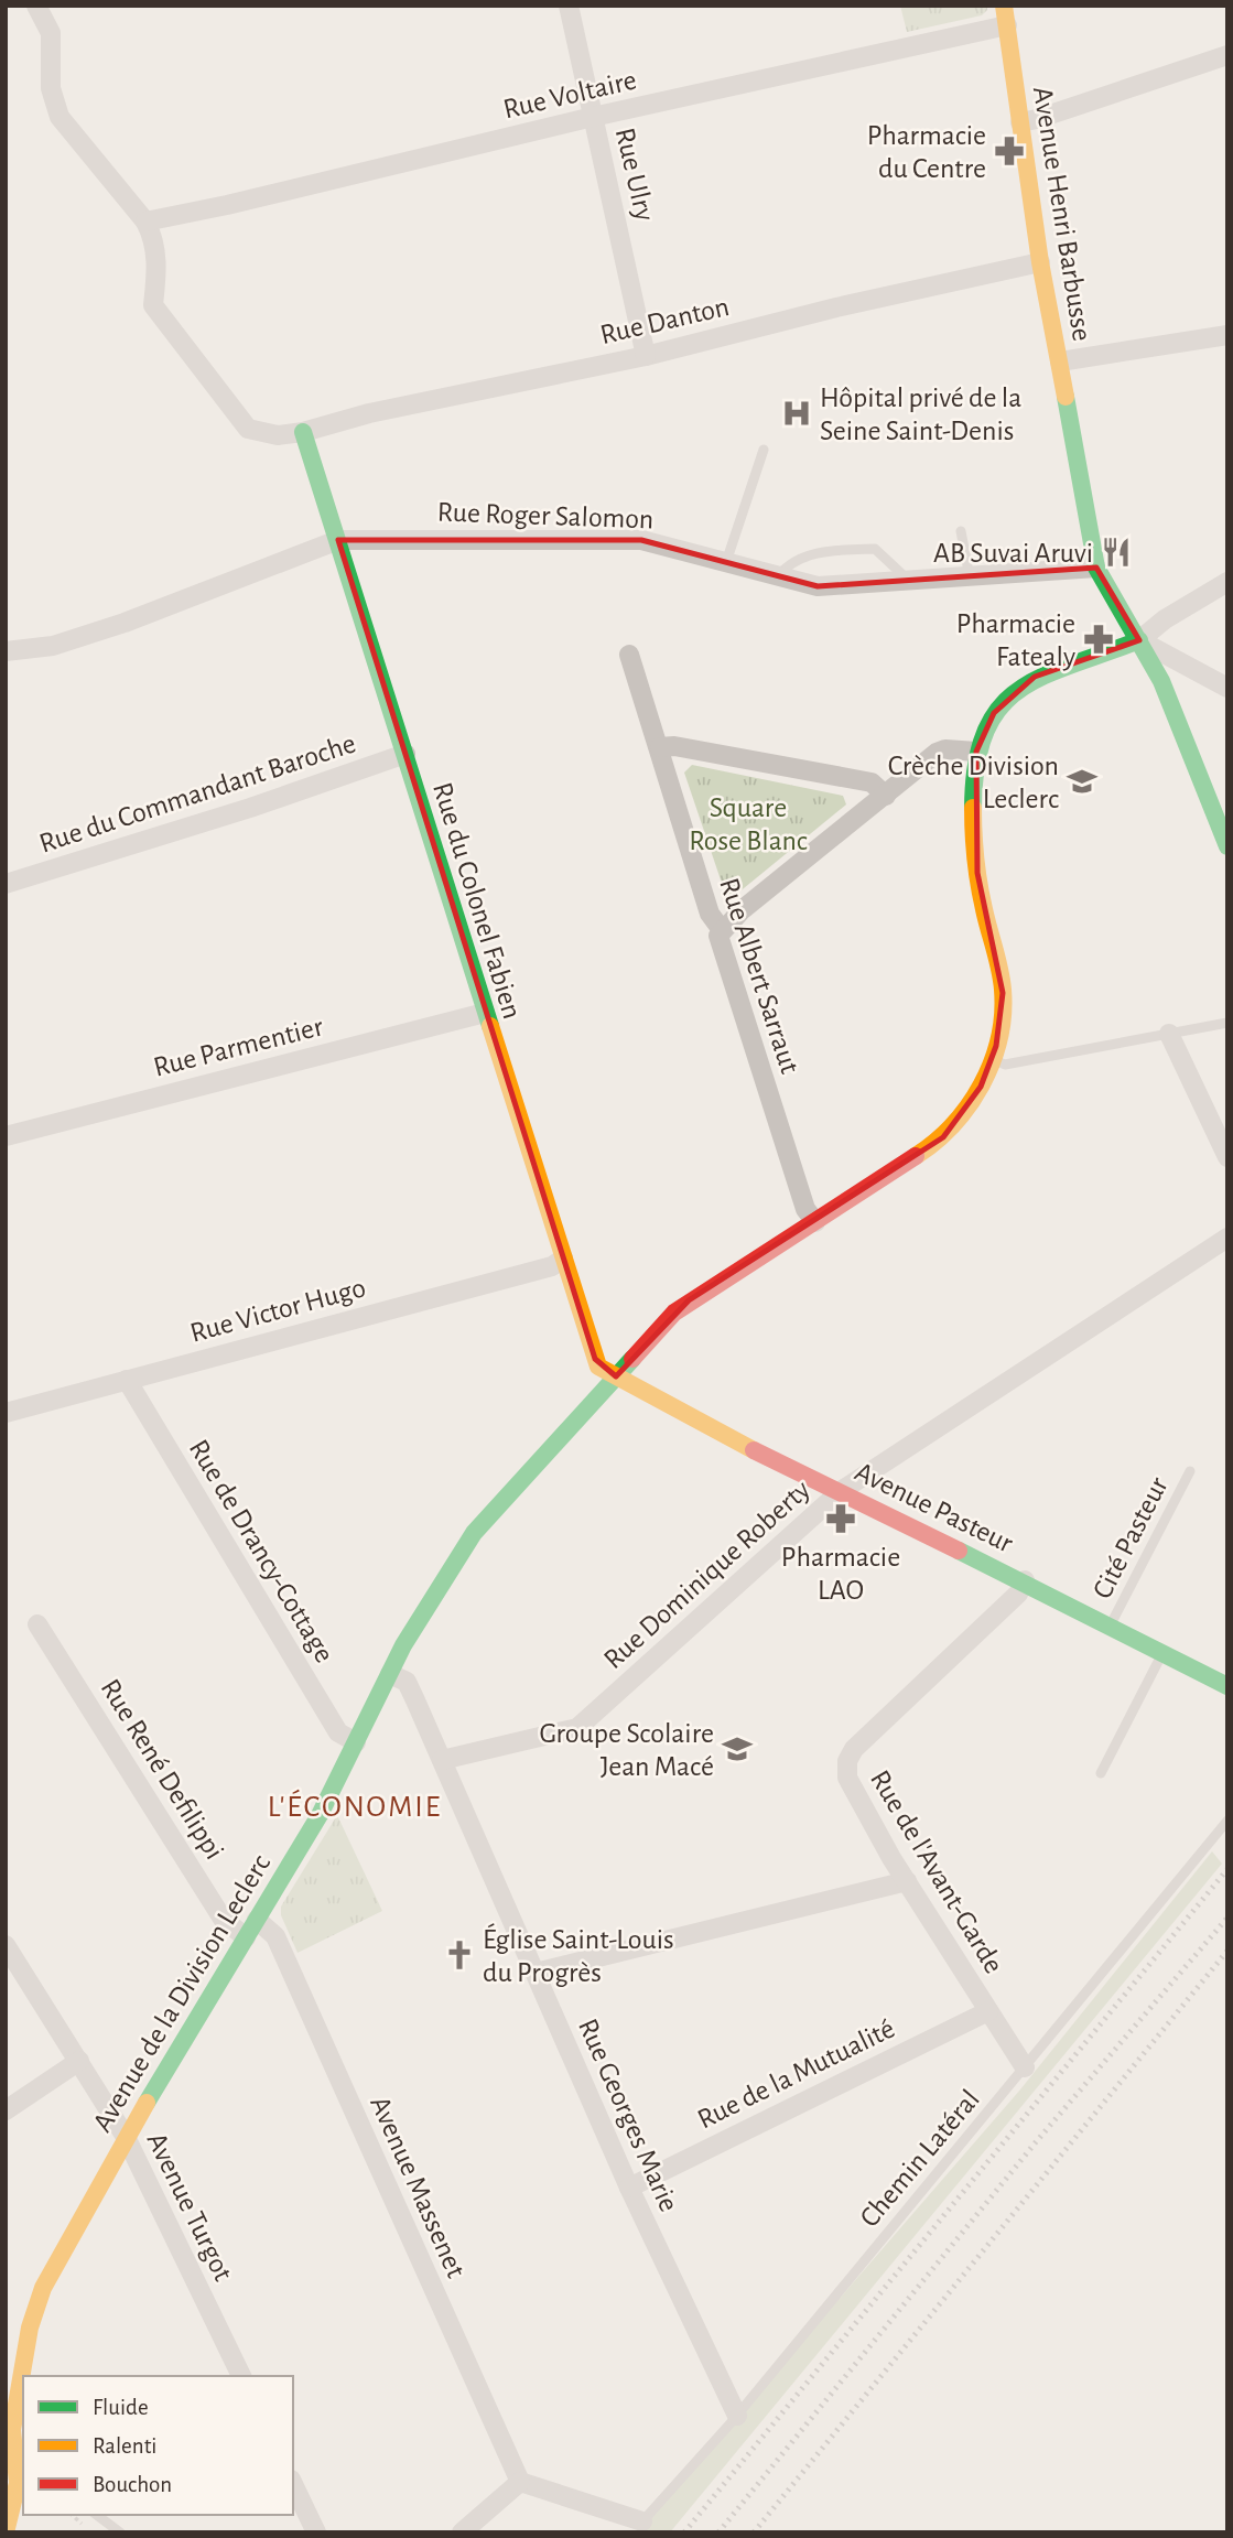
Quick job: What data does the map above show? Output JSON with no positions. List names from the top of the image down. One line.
{"streets":{"street":["Rue Voltaire","Rue Ulry","Avenue Henri Barbusse","Rue Danton","Rue Roger Salomon","Rue du Commandant Baroche","Rue du Colonel Fabien","Rue Albert Sarraut","Rue Parmentier","Rue Victor Hugo","Avenue Pasteur","Rue de Drancy-Cottage","Rue Dominique Roberty","Rue René Defilippi","Rue de l'Avant-Garde","Avenue de la Division Leclerc","Rue de la Mutualité","Rue Georges Marie","Avenue Massenet","Avenue Turgot"],"lane":["Cité Pasteur","Chemin Latéral"]},"crossings":[["Rue Voltaire","Rue Ulry"],["Rue Voltaire","Avenue Henri Barbusse"],["Rue Voltaire","Rue Danton"],["Rue Ulry","Rue Danton"],["Avenue Henri Barbusse","Rue Danton"],["Avenue Henri Barbusse","Rue Roger Salomon"],["Avenue Henri Barbusse","Avenue de la Division Leclerc"],["Rue Danton","Rue du Colonel Fabien"],["Rue Roger Salomon","Rue du Colonel Fabien"],["Rue du Commandant Baroche","Rue du Colonel Fabien"],["Rue du Colonel Fabien","Rue Parmentier"],["Rue du Colonel Fabien","Rue Victor Hugo"],["Rue du Colonel Fabien","Avenue Pasteur"],["Rue du Colonel Fabien","Avenue de la Division Leclerc"],["Rue Albert Sarraut","Avenue de la Division Leclerc"],["Rue Victor Hugo","Rue de Drancy-Cottage"],["Avenue Pasteur","Cité Pasteur"],["Avenue Pasteur","Rue Dominique Roberty"],["Avenue Pasteur","Rue de l'Avant-Garde"],["Avenue Pasteur","Avenue de la Division Leclerc"],["Rue de Drancy-Cottage","Avenue de la Division Leclerc"],["Rue Dominique Roberty","Rue Georges Marie"],["Rue René Defilippi","Avenue de la Division Leclerc"],["Rue de l'Avant-Garde","Rue de la Mutualité"],["Rue de l'Avant-Garde","Chemin Latéral"],["Avenue de la Division Leclerc","Rue Georges Marie"],["Avenue de la Division Leclerc","Avenue Massenet"],["Avenue de la Division Leclerc","Avenue Turgot"],["Rue de la Mutualité","Rue Georges Marie"],["Rue Georges Marie","Chemin Latéral"]],"districts":["L'ÉCONOMIE"],"parks":["Square Rose Blanc"],"places":{"pharmacy":["Pharmacie du Centre","Pharmacie Fatealy","Pharmacie LAO"],"hospital":["Hôpital privé de la Seine Saint-Denis"],"restaurant":["AB Suvai Aruvi"],"school or university":["Crèche Division Leclerc","Groupe Scolaire Jean Macé"],"church":["Église Saint-Louis du Progrès"]},"legend":["Fluide","Ralenti","Bouchon"]}
